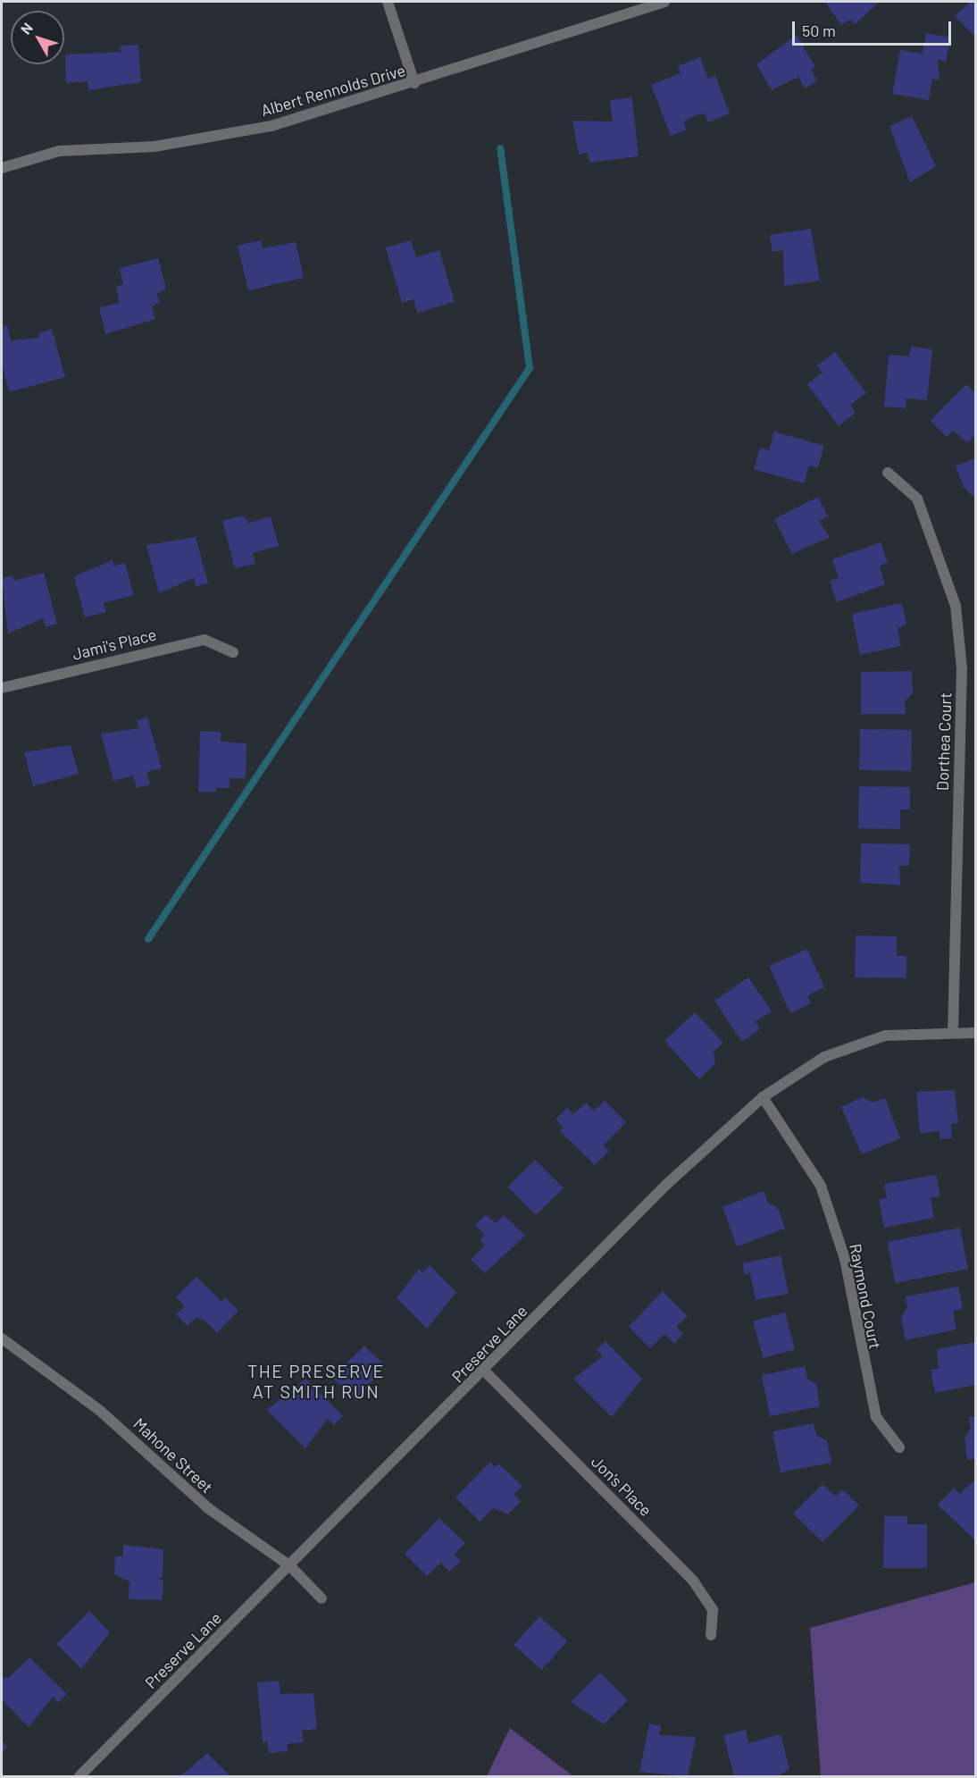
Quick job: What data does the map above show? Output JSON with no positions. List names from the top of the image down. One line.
{"streets":{"street":["Albert Rennolds Drive","Jami's Place","Dorthea Court","Raymond Court","Preserve Lane","Mahone Street","Jon's Place"]},"crossings":[["Dorthea Court","Preserve Lane"],["Raymond Court","Preserve Lane"],["Preserve Lane","Mahone Street"],["Preserve Lane","Jon's Place"]],"districts":["THE PRESERVE AT SMITH RUN"],"scale_bar":"50 m","north":"top left"}
